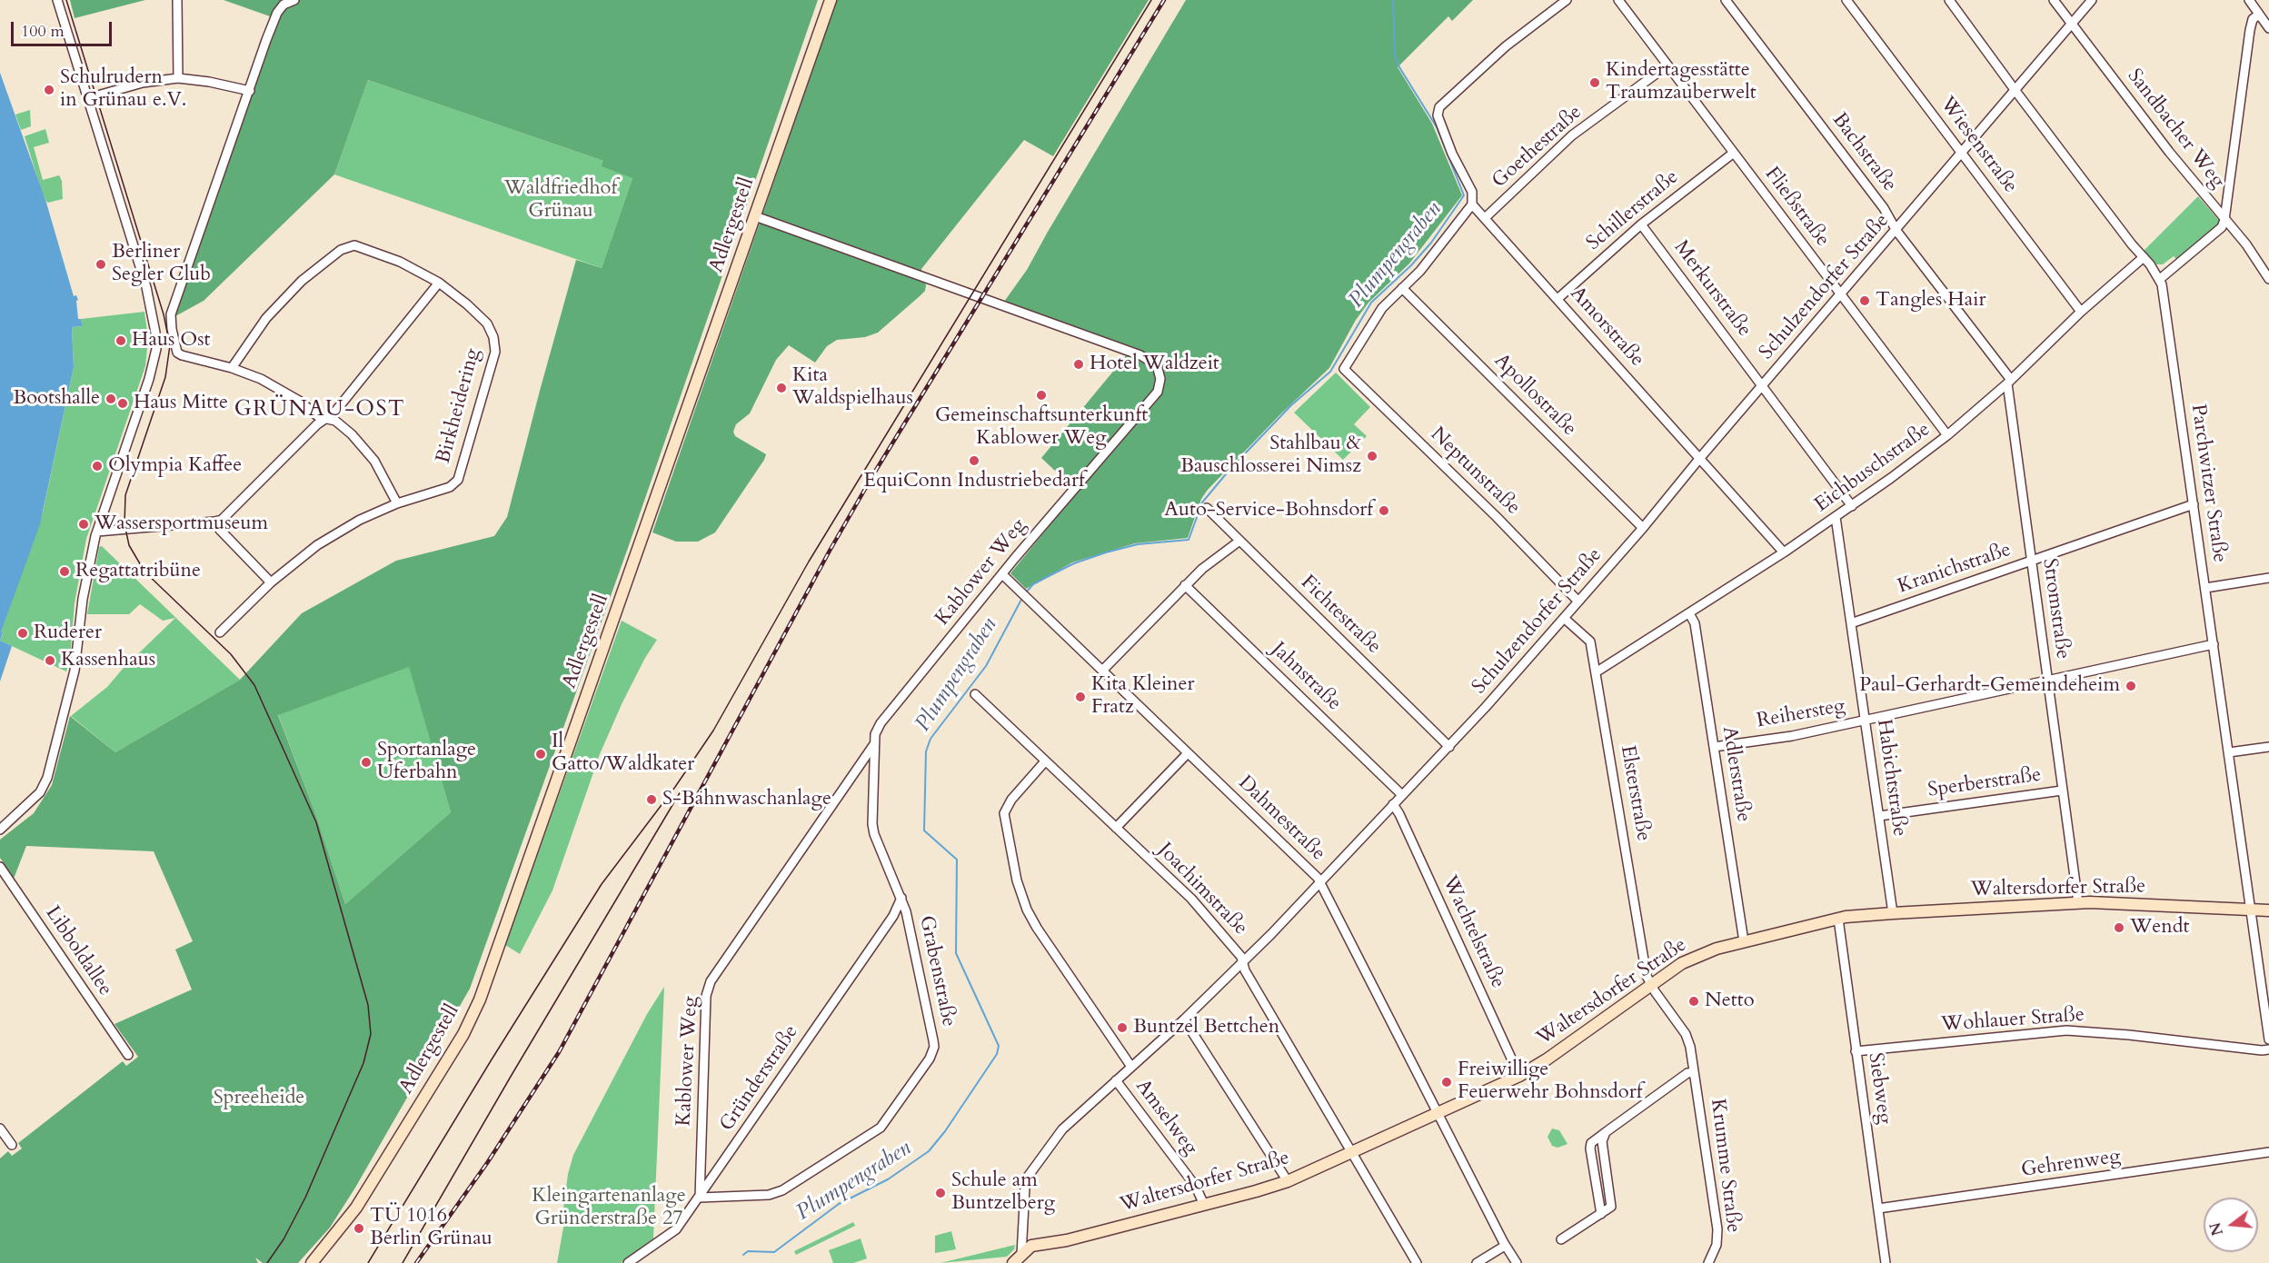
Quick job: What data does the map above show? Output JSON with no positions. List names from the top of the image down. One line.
{"streets":{"main road":["Adlergestell","Waltersdorfer Straße"],"street":["Sandbacher Weg","Wiesenstraße","Goethestraße","Bachstraße","Fließstraße","Schillerstraße","Schulzendorfer Straße","Merkurstraße","Amorstraße","Apollostraße","Birkheidering","Eichbuschstraße","Neptunstraße","Parchwitzer Straße","Kranichstraße","Kablower Weg","Stromstraße","Fichtestraße","Jahnstraße","Reihersteg","Adlerstraße","Habichtstraße","Sperberstraße","Elsterstraße","Dahmestraße","Joachimstraße","Wachtelstraße","Libboldallee","Grabenstraße","Wohlauer Straße","Gründerstraße","Siebweg","Amselweg","Gehrenweg","Krumme Straße"]},"crossings":[["Sandbacher Weg","Schulzendorfer Straße"],["Wiesenstraße","Schulzendorfer Straße"],["Wiesenstraße","Eichbuschstraße"],["Goethestraße","Fließstraße"],["Goethestraße","Amorstraße"],["Bachstraße","Schulzendorfer Straße"],["Bachstraße","Eichbuschstraße"],["Bachstraße","Stromstraße"],["Fließstraße","Schillerstraße"],["Fließstraße","Schulzendorfer Straße"],["Fließstraße","Eichbuschstraße"],["Schillerstraße","Merkurstraße"],["Schillerstraße","Amorstraße"],["Adlergestell","Kablower Weg"],["Schulzendorfer Straße","Merkurstraße"],["Schulzendorfer Straße","Amorstraße"],["Schulzendorfer Straße","Apollostraße"],["Schulzendorfer Straße","Neptunstraße"],["Schulzendorfer Straße","Parchwitzer Straße"],["Schulzendorfer Straße","Fichtestraße"],["Schulzendorfer Straße","Jahnstraße"],["Schulzendorfer Straße","Elsterstraße"],["Schulzendorfer Straße","Dahmestraße"],["Schulzendorfer Straße","Waltersdorfer Straße"],["Schulzendorfer Straße","Joachimstraße"],["Schulzendorfer Straße","Wachtelstraße"],["Schulzendorfer Straße","Amselweg"],["Merkurstraße","Eichbuschstraße"],["Amorstraße","Eichbuschstraße"],["Apollostraße","Neptunstraße"],["Eichbuschstraße","Parchwitzer Straße"],["Eichbuschstraße","Stromstraße"],["Eichbuschstraße","Adlerstraße"],["Eichbuschstraße","Habichtstraße"],["Eichbuschstraße","Elsterstraße"],["Parchwitzer Straße","Kranichstraße"],["Parchwitzer Straße","Reihersteg"],["Parchwitzer Straße","Waltersdorfer Straße"],["Kranichstraße","Stromstraße"],["Kranichstraße","Habichtstraße"],["Kablower Weg","Dahmestraße"],["Kablower Weg","Grabenstraße"],["Kablower Weg","Gründerstraße"],["Stromstraße","Reihersteg"],["Stromstraße","Sperberstraße"],["Stromstraße","Waltersdorfer Straße"],["Reihersteg","Adlerstraße"],["Reihersteg","Habichtstraße"],["Adlerstraße","Waltersdorfer Straße"],["Habichtstraße","Sperberstraße"],["Habichtstraße","Waltersdorfer Straße"],["Elsterstraße","Waltersdorfer Straße"],["Elsterstraße","Krumme Straße"],["Dahmestraße","Waltersdorfer Straße"],["Waltersdorfer Straße","Joachimstraße"],["Waltersdorfer Straße","Wachtelstraße"],["Waltersdorfer Straße","Siebweg"],["Waltersdorfer Straße","Amselweg"],["Waltersdorfer Straße","Krumme Straße"],["Grabenstraße","Gründerstraße"],["Wohlauer Straße","Siebweg"],["Siebweg","Gehrenweg"]],"districts":["GRÜNAU-OST"],"water":["Plumpengraben"],"parks":["Waldfriedhof Grünau","Spreeheide","Kleingartenanlage Gründerstraße 27"],"places":["Kindertagesstätte Traumzauberwelt","Schulrudern in Grünau e.V.","Berliner Segler Club","Tangles Hair","Haus Ost","Hotel Waldzeit","Kita Waldspielhaus","Gemeinschaftsunterkunft Kablower Weg","Bootshalle","Haus Mitte","Stahlbau & Bauschlosserei Nimsz","EquiConn Industriebedarf","Olympia Kaffee","Auto-Service-Bohnsdorf","Wassersportmuseum","Regattatribüne","Ruderer","Kassenhaus","Paul-Gerhardt-Gemeindeheim","Kita Kleiner Fratz","Il Gatto/Waldkater","Sportanlage Uferbahn","S-Bahnwaschanlage","Wendt","Netto","Buntzel Bettchen","Freiwillige Feuerwehr Bohnsdorf","Schule am Buntzelberg","TÜ 1016 Berlin Grünau"],"scale_bar":"100 m","north":"left"}
